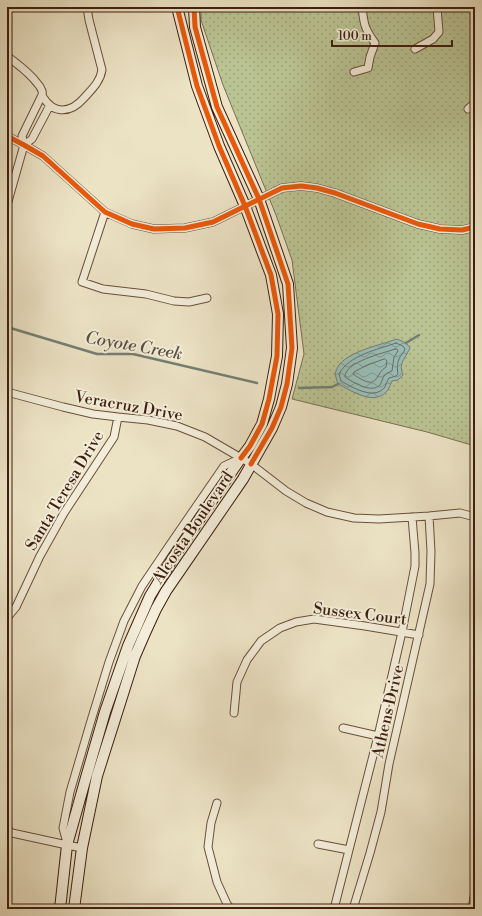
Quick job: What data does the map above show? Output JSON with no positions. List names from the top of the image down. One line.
{"streets":{"main road":["Alcosta Boulevard"],"street":["Veracruz Drive","Santa Teresa Drive","Sussex Court","Athens Drive"]},"crossings":[["Veracruz Drive","Santa Teresa Drive"],["Veracruz Drive","Alcosta Boulevard"],["Veracruz Drive","Athens Drive"],["Sussex Court","Athens Drive"]],"water":["Coyote Creek"],"scale_bar":"100 m"}
